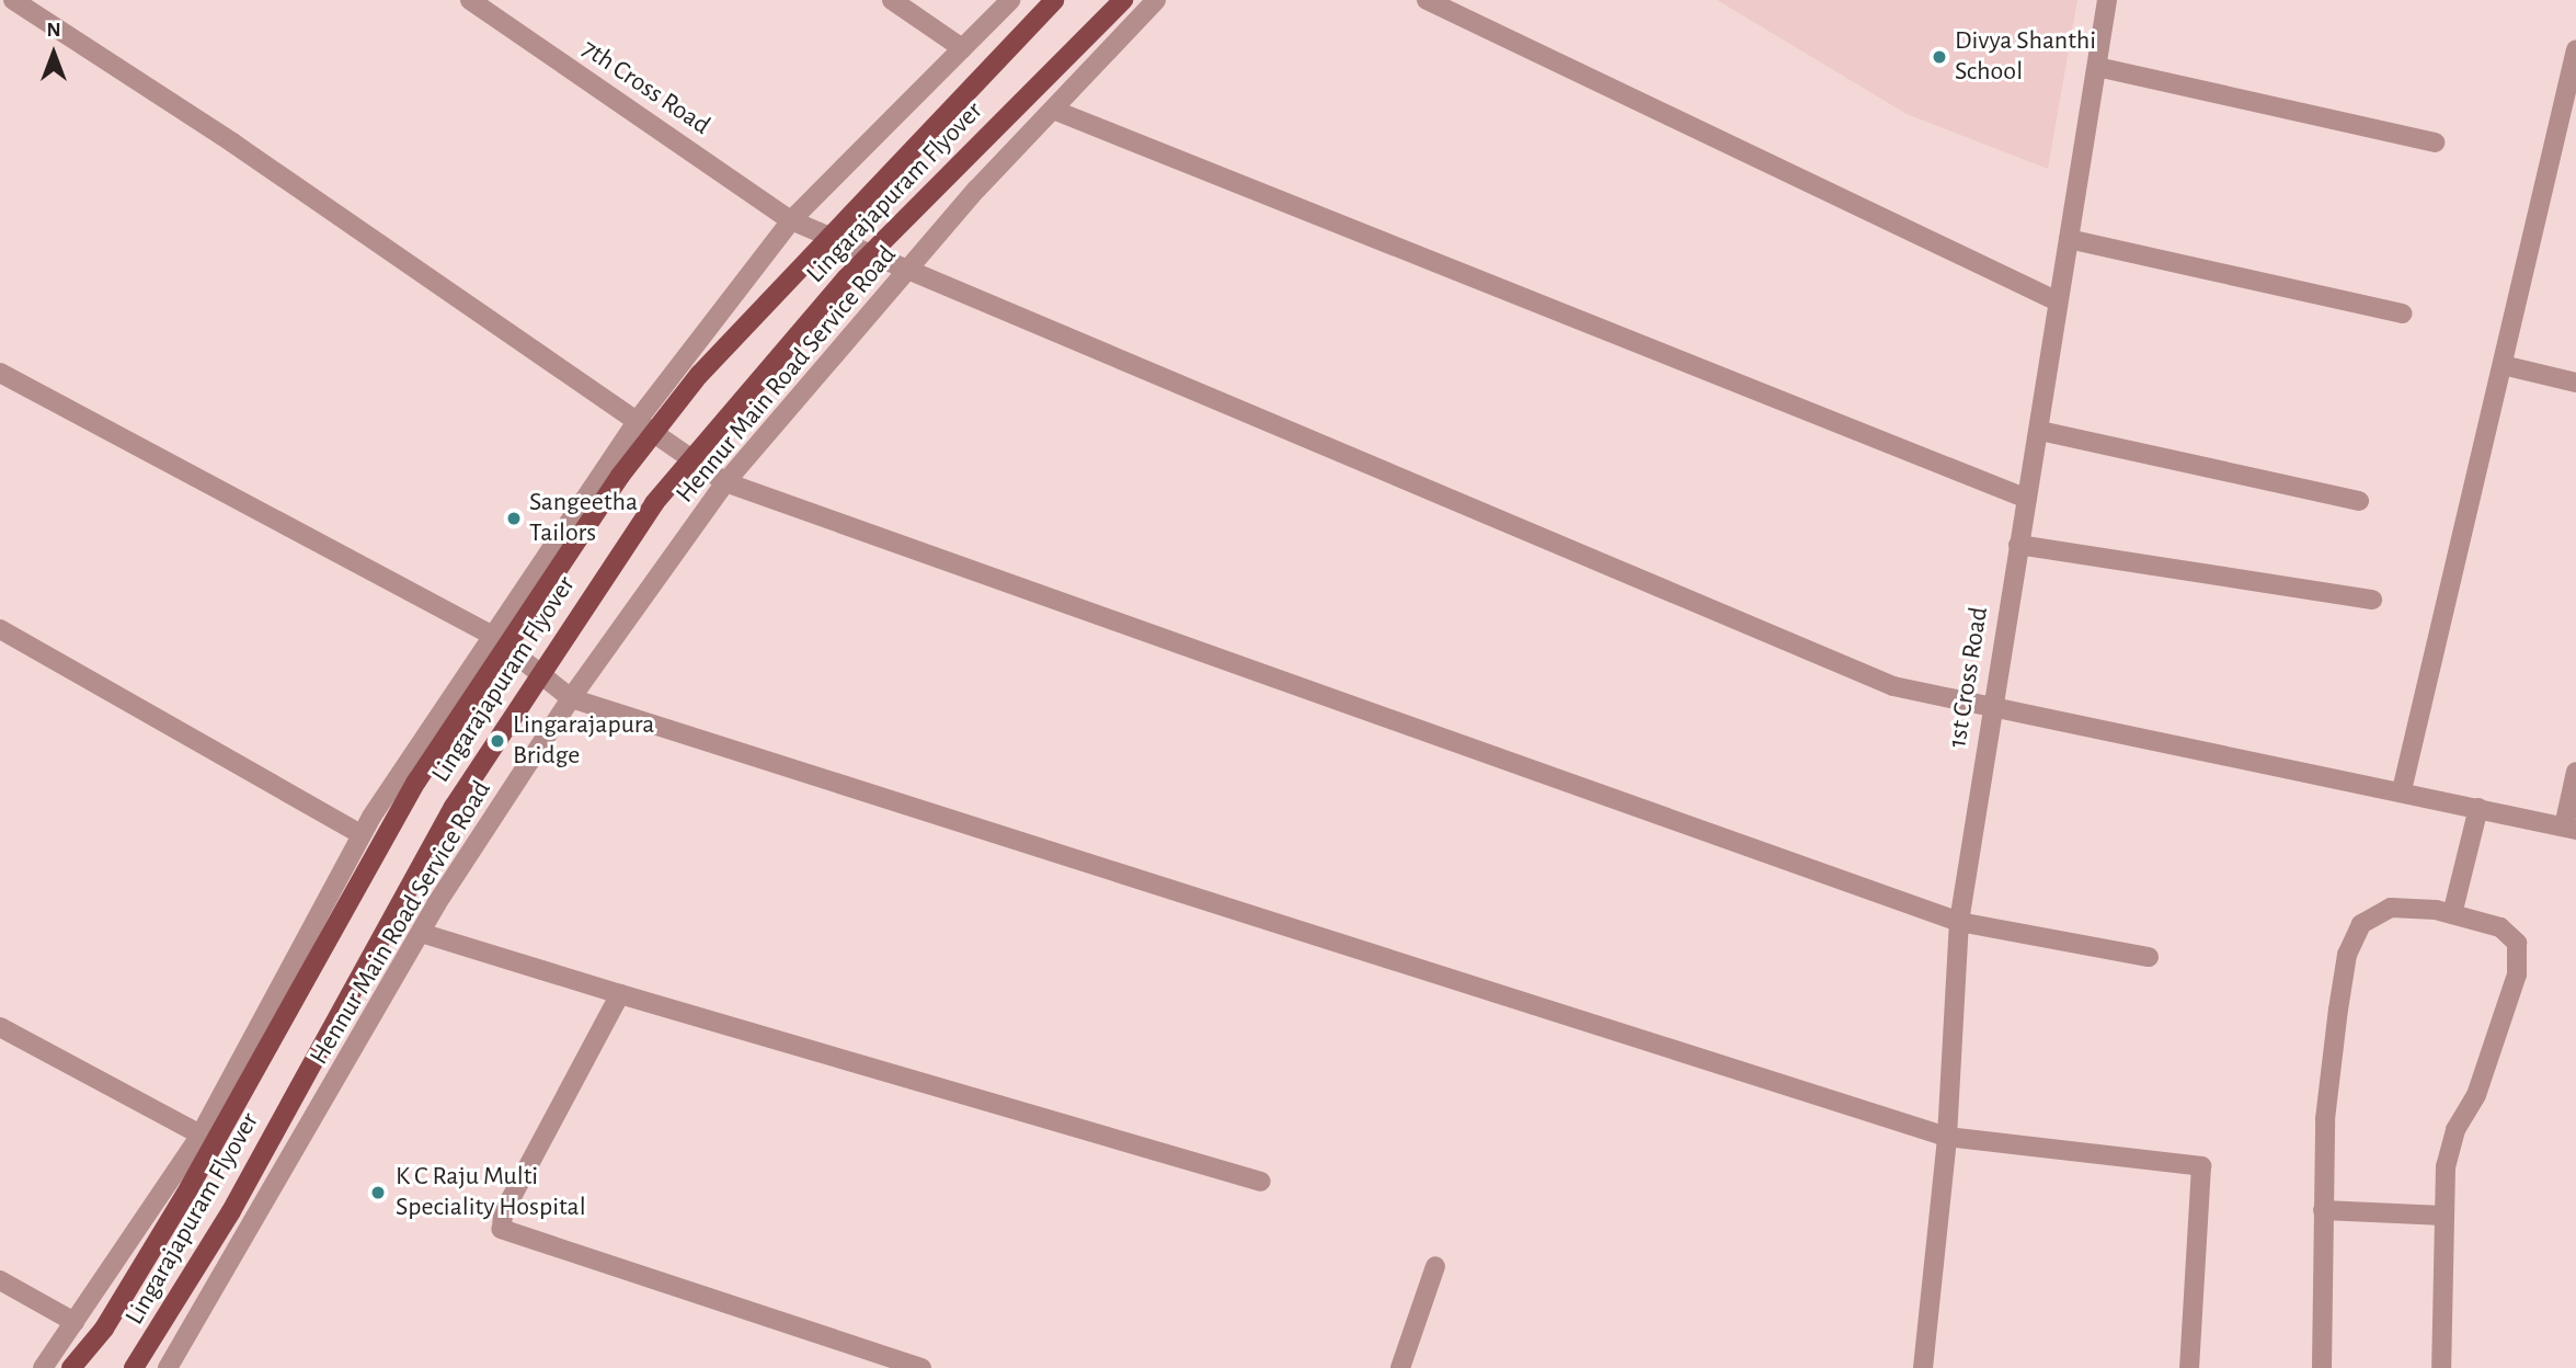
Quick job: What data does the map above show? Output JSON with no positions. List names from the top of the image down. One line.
{"streets":{"main road":["Lingarajapuram Flyover"],"street":["7th Cross Road","Hennur Main Road Service Road","1st Cross Road"]},"crossings":[["7th Cross Road","Hennur Main Road Service Road"],["7th Cross Road","1st Cross Road"]],"places":["Divya Shanthi School","Sangeetha Tailors","Lingarajapura Bridge","K C Raju Multi Speciality Hospital"],"north":"top"}
